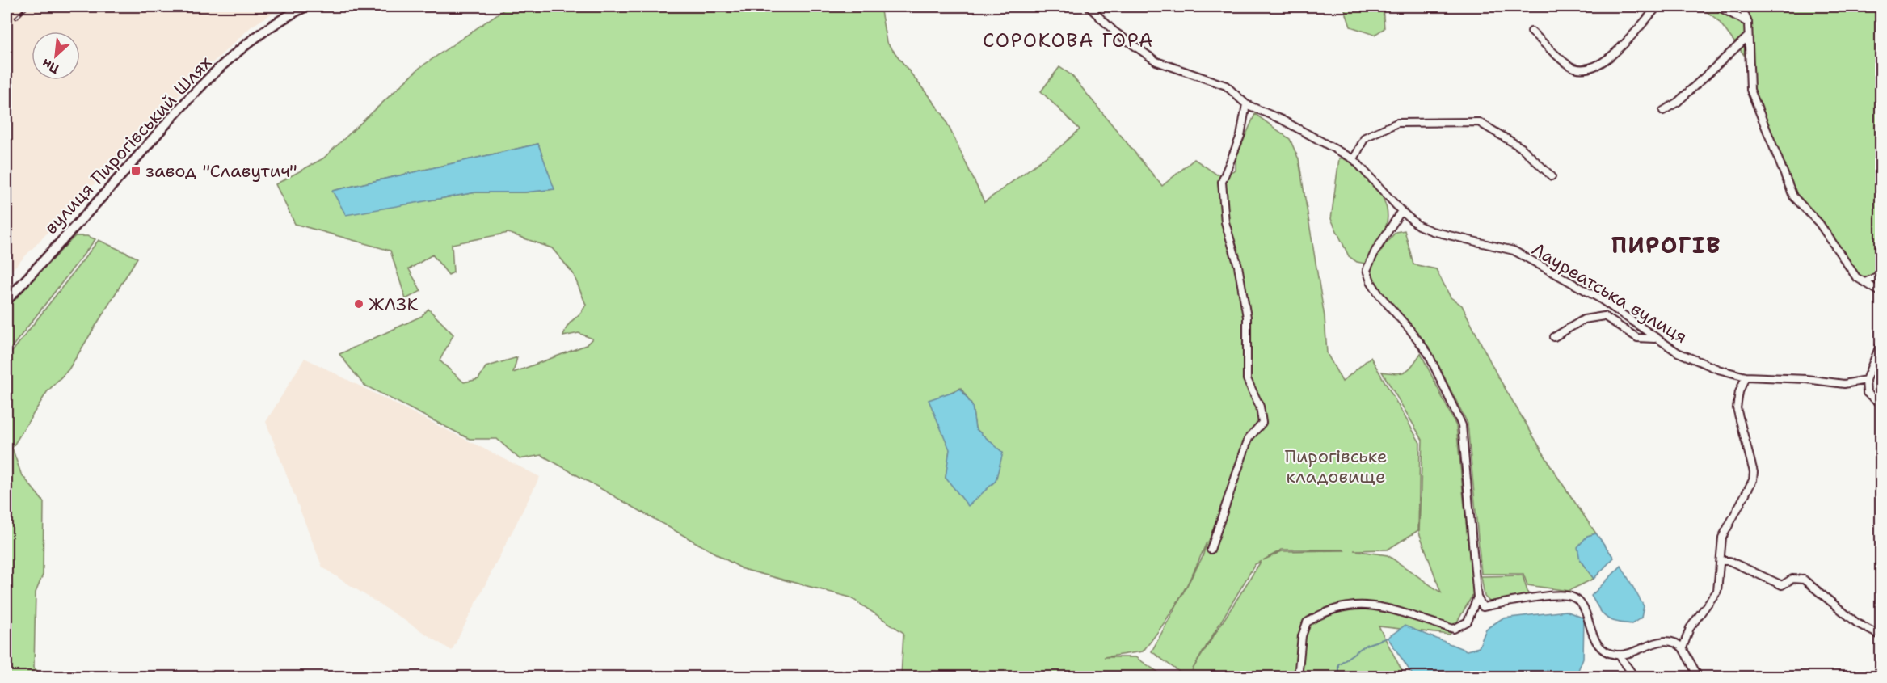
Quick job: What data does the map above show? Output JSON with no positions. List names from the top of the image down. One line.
{"streets":{"street":["вулиця Пирогівський Шлях","Лауреатська вулиця"]},"districts":["СОРОКОВА ГОРА","ПИРОГІВ"],"parks":["Пирогівське кладовище"],"places":{"transit":["завод \"Славутич\""],"other":["ЖЛЗК"]},"north":"bottom left"}
